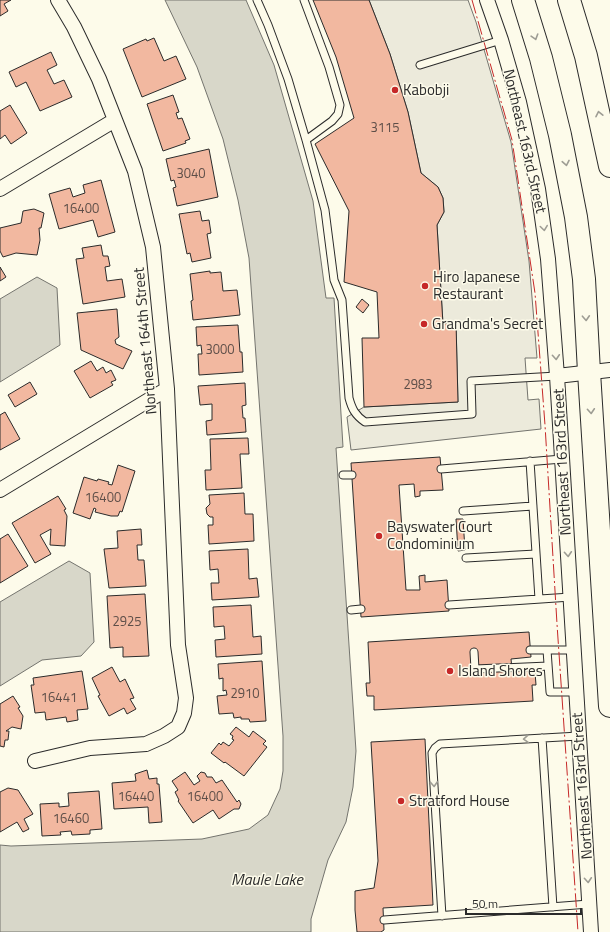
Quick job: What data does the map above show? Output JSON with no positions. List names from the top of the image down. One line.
{"streets":{"street":["Northeast 163rd Street","Northeast 164th Street"]},"one_way":["Northeast 163rd Street"],"water":["Maule Lake"],"places":["Kabobji","Hiro Japanese Restaurant","Grandma's Secret","Bayswater Court Condominium","Island Shores","Stratford House"],"house_numbers":["3115","3040","16400","3000","2983","16400","2925","2910","16441","16440","16400","16460"],"scale_bar":"50 m"}
